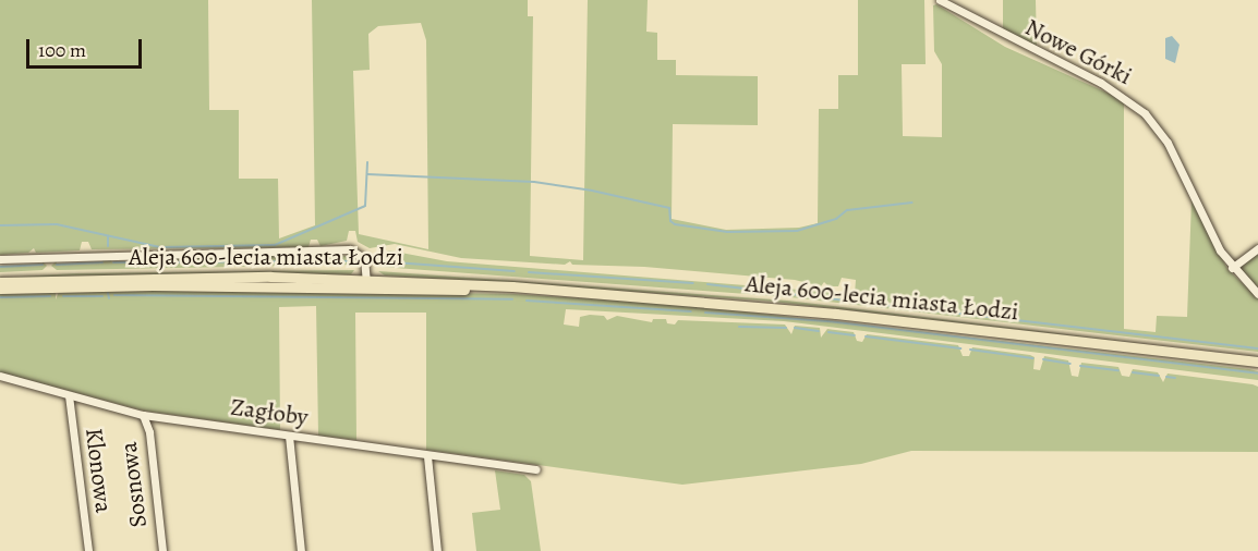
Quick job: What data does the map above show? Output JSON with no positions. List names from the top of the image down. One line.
{"streets":{"main road":["Aleja 600-lecia miasta Łodzi"],"street":["Nowe Górki","Zagłoby","Klonowa","Sosnowa"]},"crossings":[["Zagłoby","Klonowa"],["Zagłoby","Sosnowa"]],"scale_bar":"100 m"}
